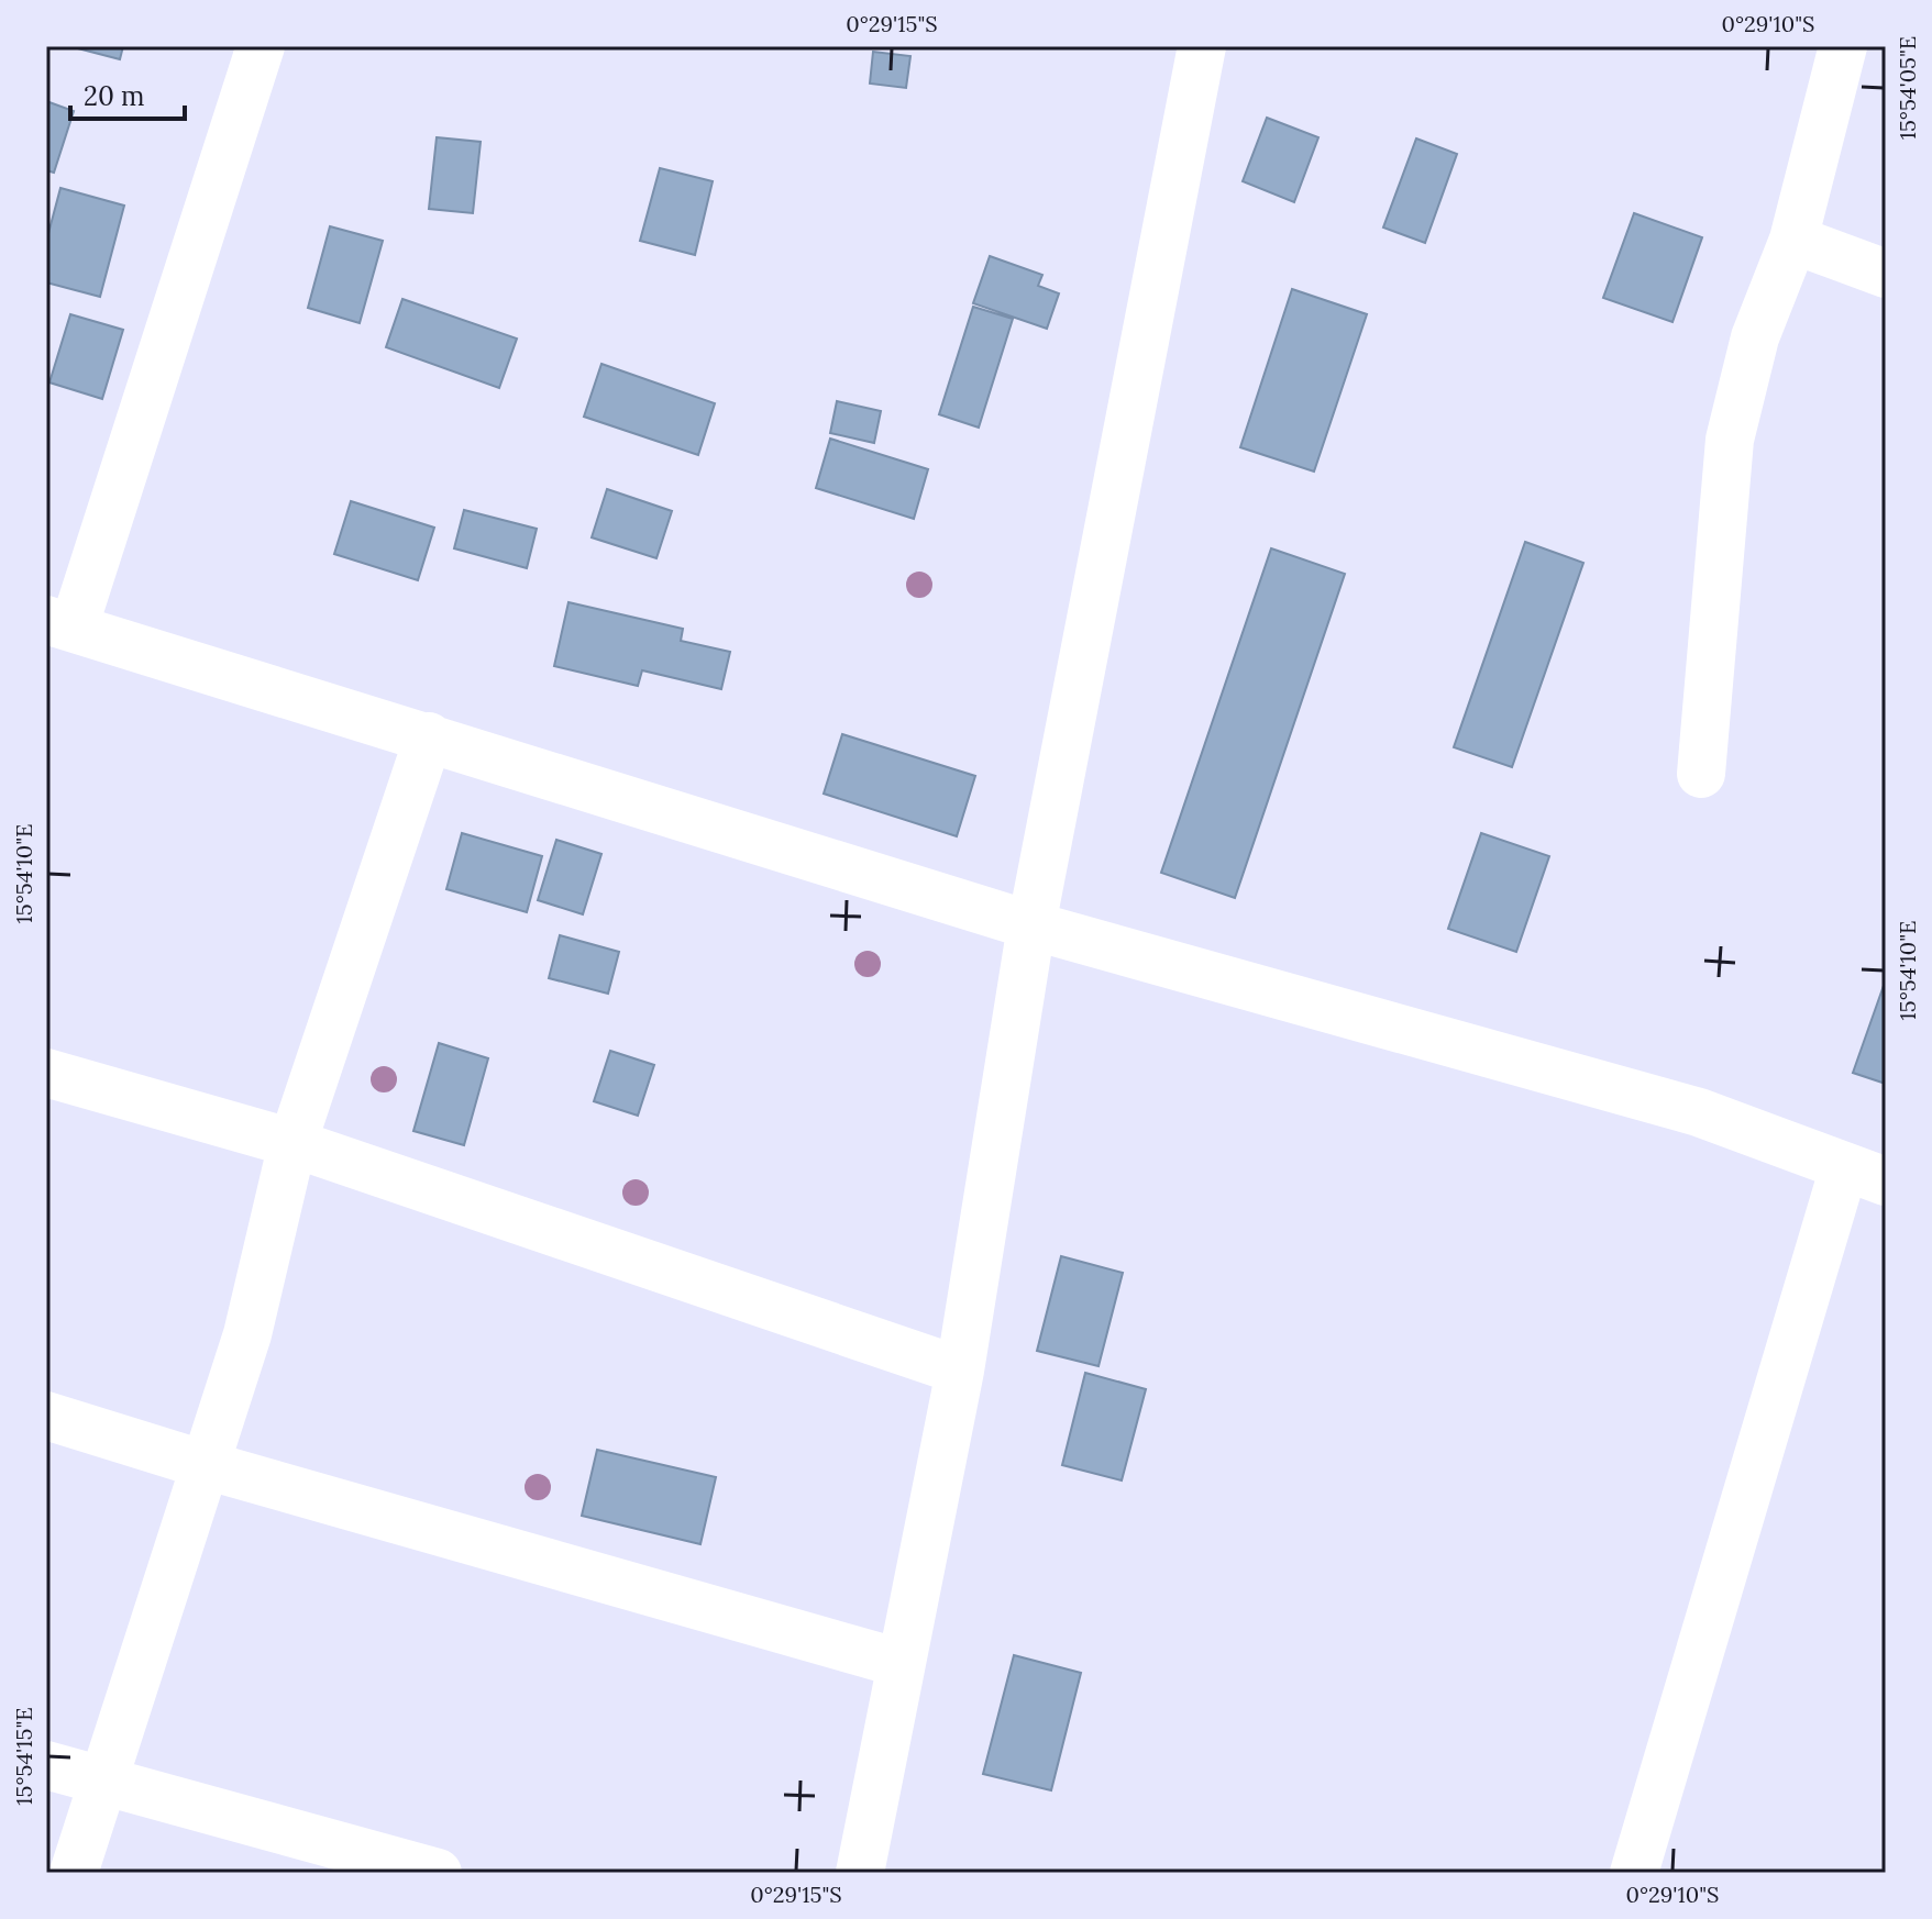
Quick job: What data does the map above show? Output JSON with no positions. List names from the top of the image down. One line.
{"scale_bar":"20 m","coordinates":["0°29'15\"S","0°29'10\"S","15°54'05\"E","15°54'10\"E","15°54'15\"E"]}
